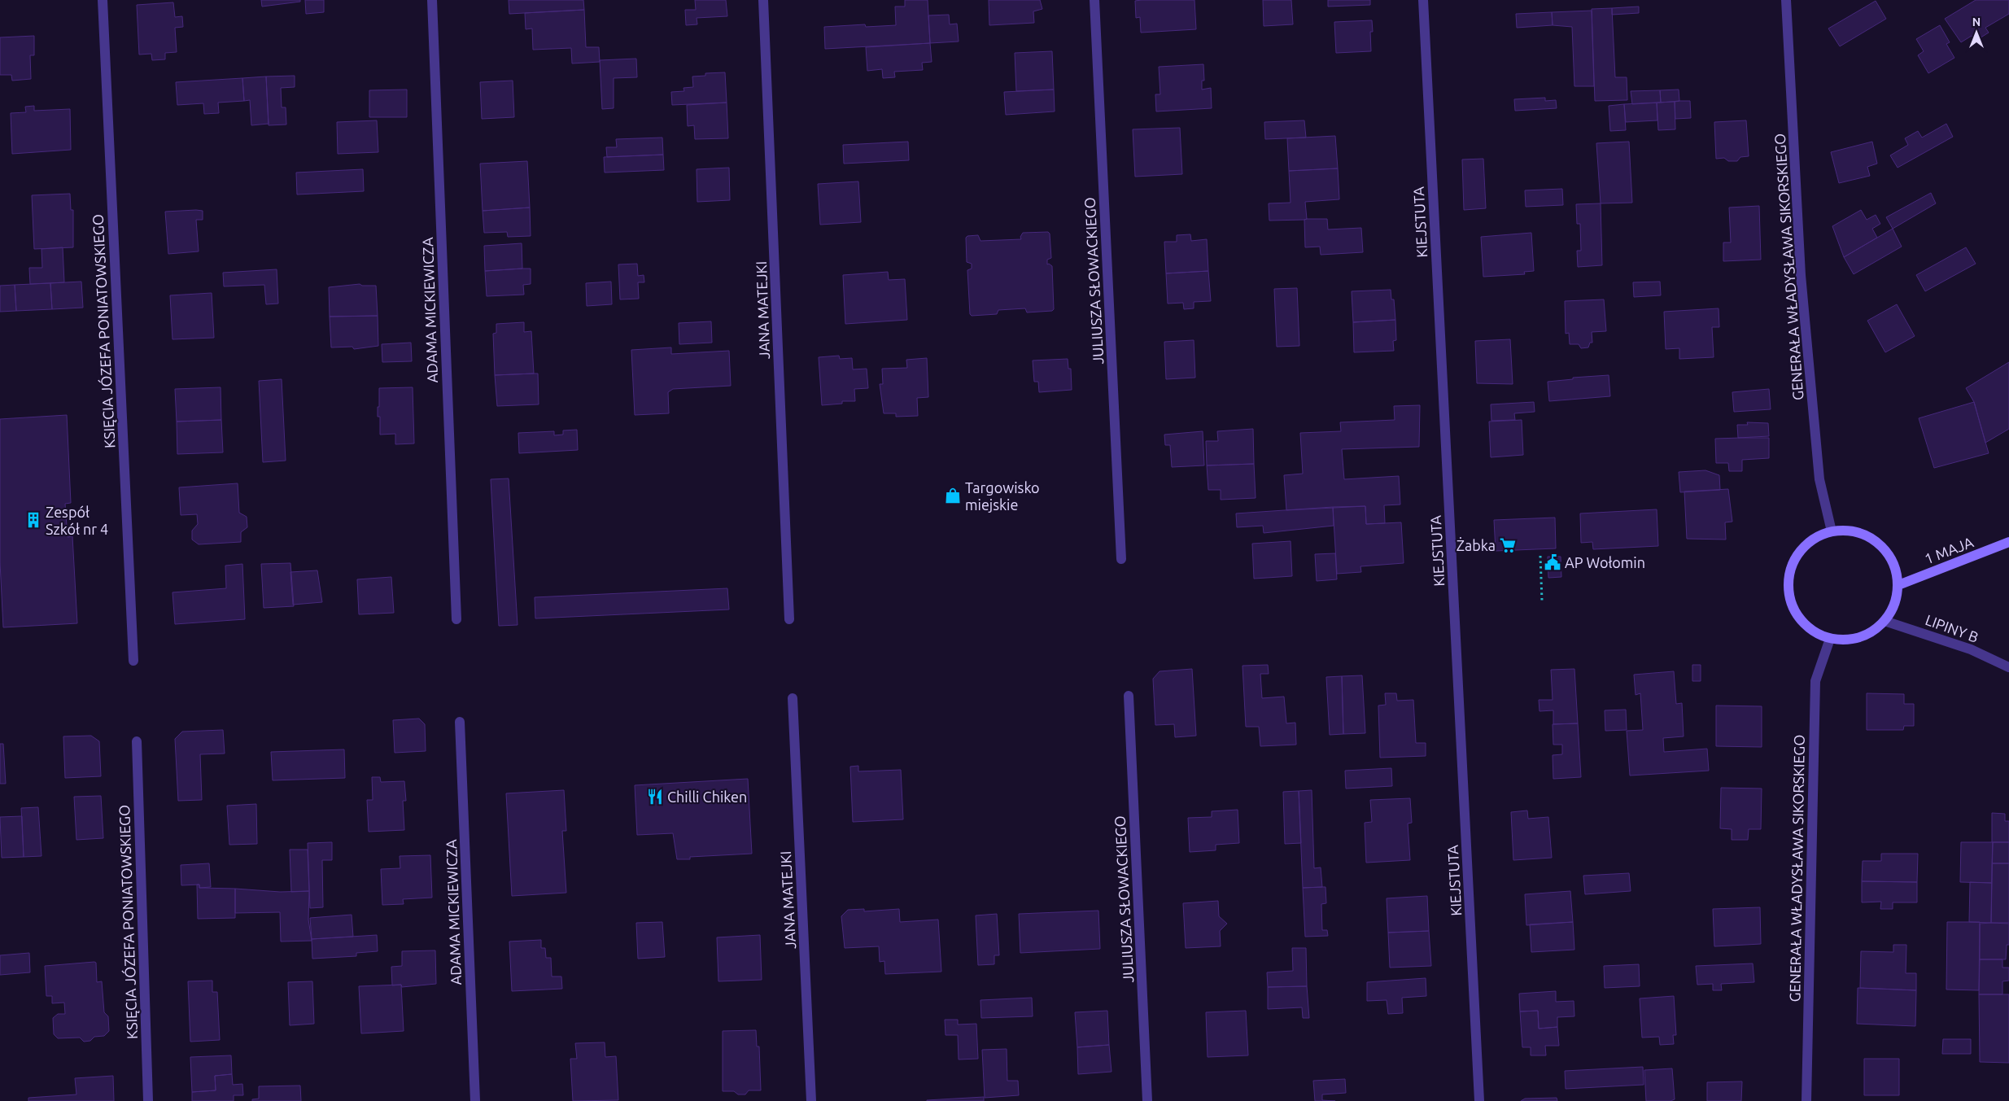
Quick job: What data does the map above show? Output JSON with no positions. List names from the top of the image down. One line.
{"streets":{"main road":["1 MAJA"],"street":["KIEJSTUTA","GENERAŁA WŁADYSŁAWA SIKORSKIEGO","JULIUSZA SŁOWACKIEGO","ADAMA MICKIEWICZA","JANA MATEJKI","KSIĘCIA JÓZEFA PONIATOWSKIEGO","LIPINY B"]},"crossings":[["GENERAŁA WŁADYSŁAWA SIKORSKIEGO","1 MAJA"],["GENERAŁA WŁADYSŁAWA SIKORSKIEGO","LIPINY B"],["1 MAJA","LIPINY B"]],"places":{"shop":["Targowisko miejskie"],"building":["Zespół Szkół nr 4"],"supermarket":["Żabka"],"public building":["AP Wołomin"],"restaurant":["Chilli Chiken"]},"north":"top"}
